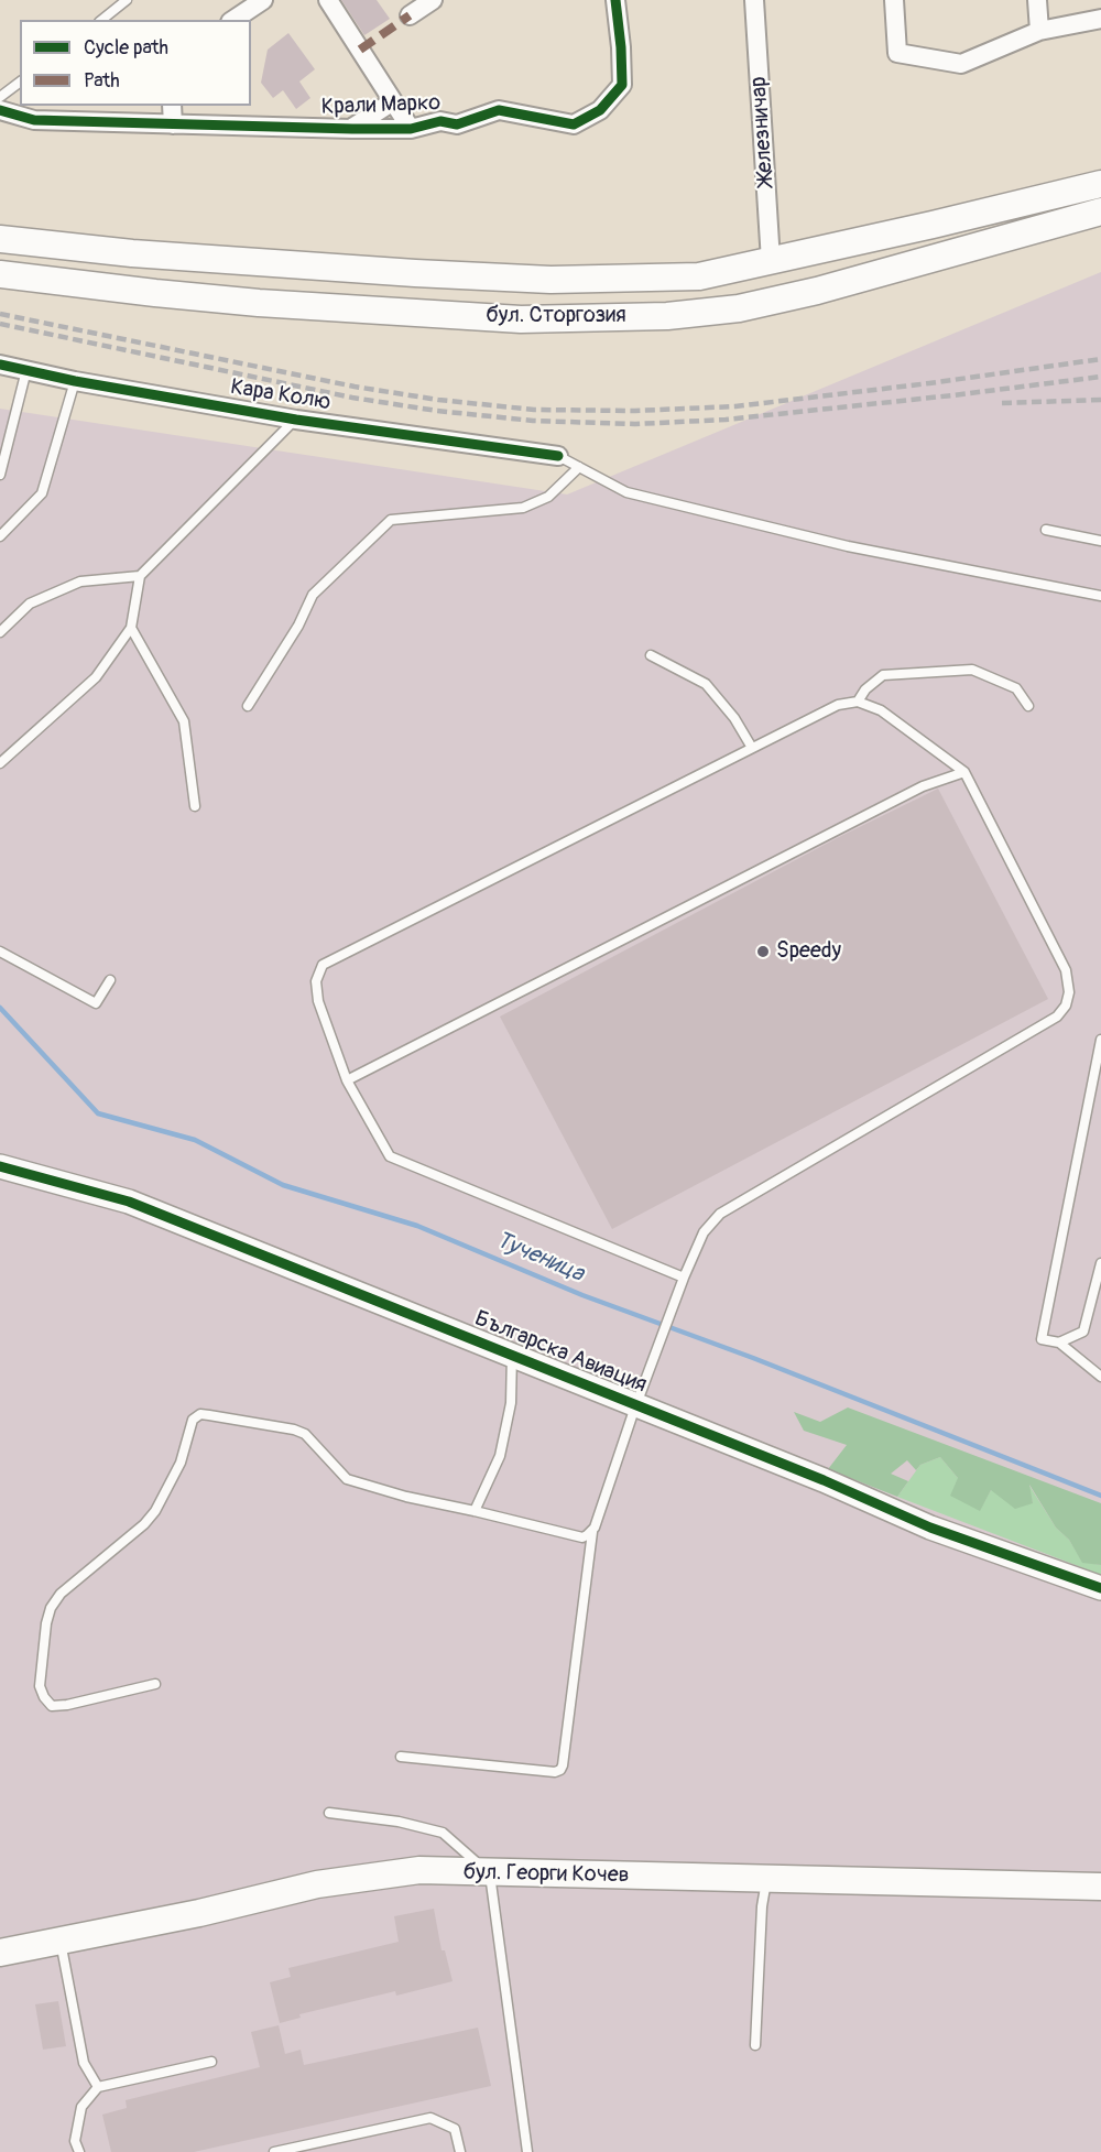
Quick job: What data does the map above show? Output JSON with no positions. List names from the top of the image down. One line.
{"streets":{"main road":["бул. Сторгозия","бул. Георги Кочев"],"street":["Крали Марко","Железничар","Кара Колю","Българска Авиация"]},"crossings":[["Железничар","бул. Сторгозия"]],"water":["Тученица"],"places":["Speedy"],"legend":["Cycle path","Path"]}
